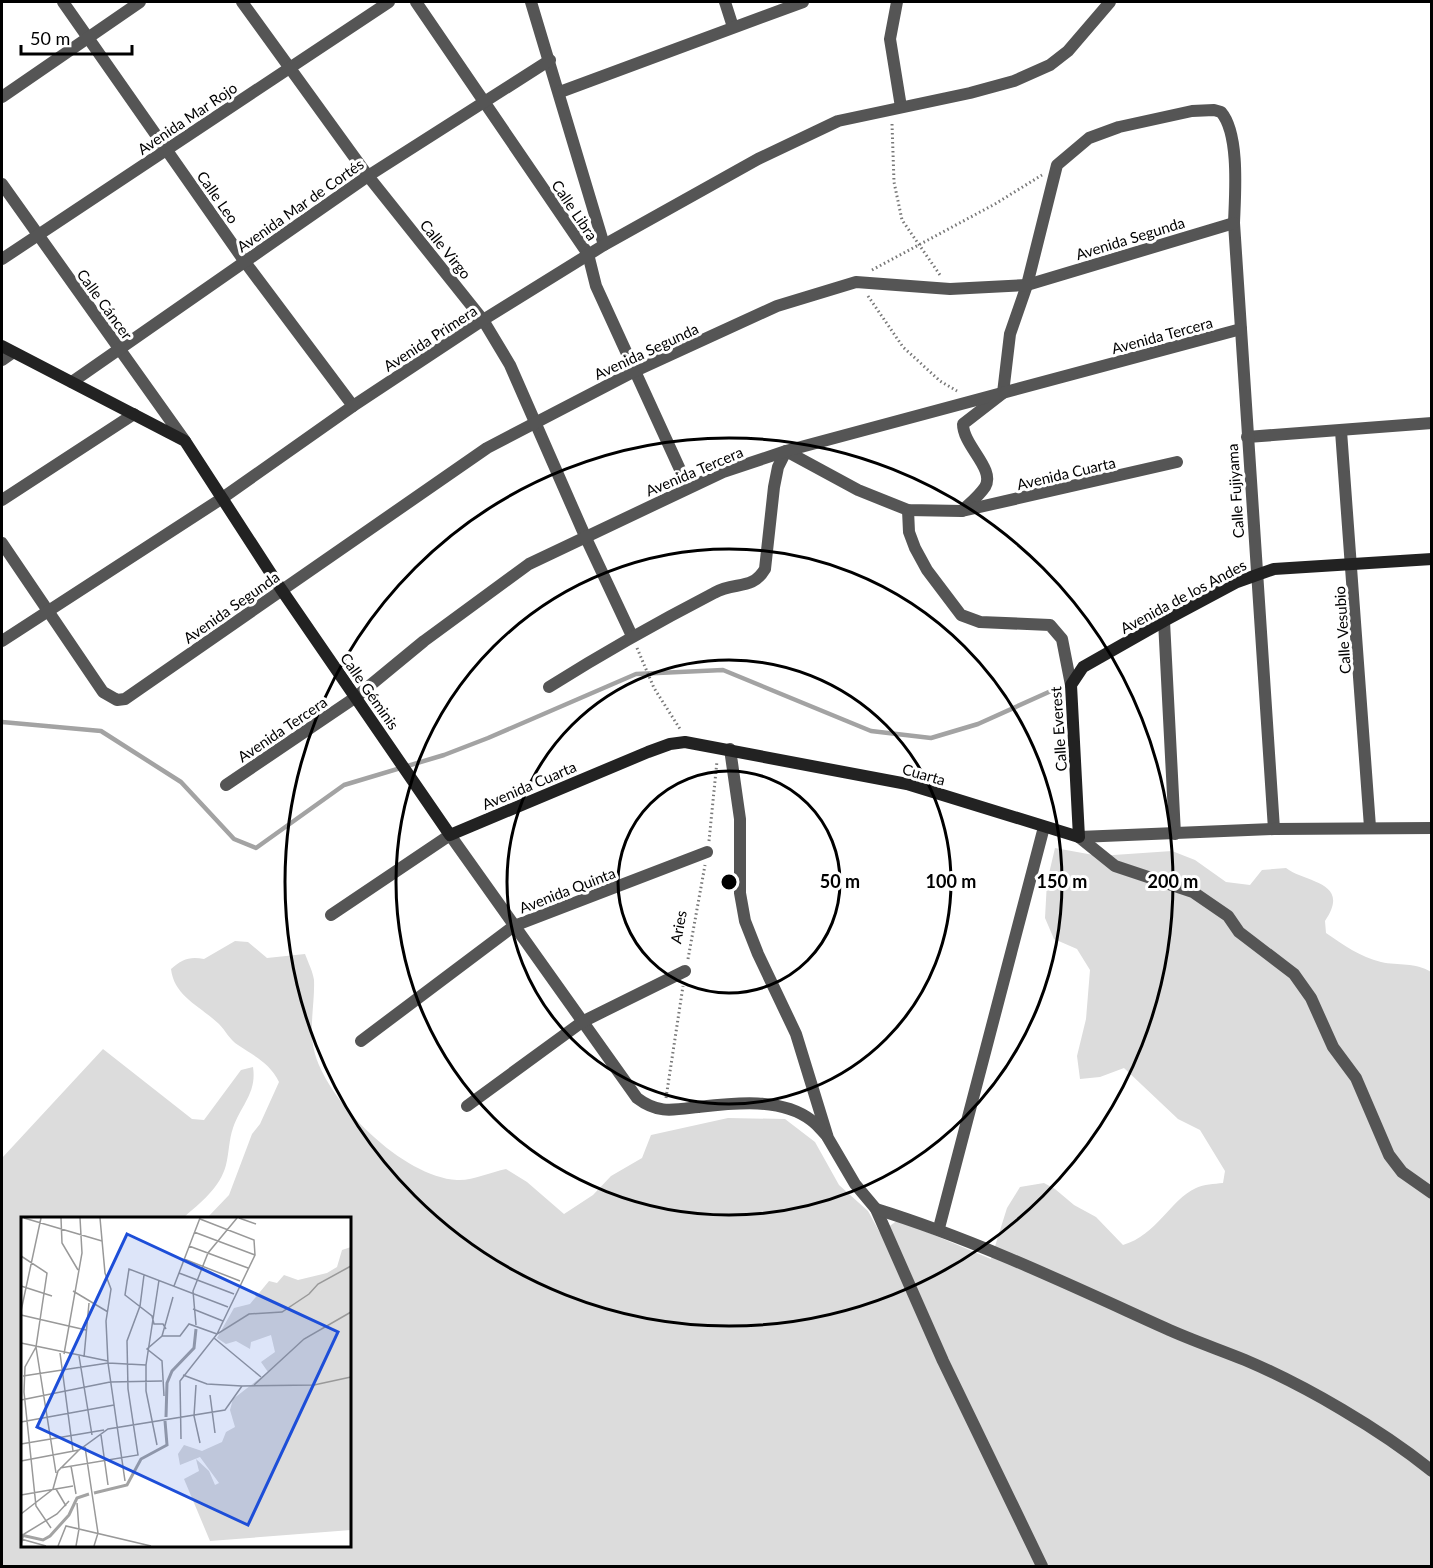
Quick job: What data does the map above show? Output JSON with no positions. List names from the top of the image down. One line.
{"streets":{"street":["Avenida Mar Rojo","Calle Leo","Avenida Mar de Cortés","Calle Libra","Avenida Segunda","Calle Virgo","Calle Cáncer","Avenida Tercera","Avenida Primera","Avenida Cuarta","Calle Fujiyama","Avenida de los Andes","Calle Vesubio","Calle Géminis","Calle Everest","Cuarta","Avenida Quinta"],"path":["Aries"]},"crossings":[["Avenida Mar Rojo","Calle Leo"],["Avenida Mar Rojo","Calle Virgo"],["Avenida Mar Rojo","Calle Cáncer"],["Calle Leo","Avenida Mar de Cortés"],["Calle Leo","Avenida Primera"],["Avenida Mar de Cortés","Calle Libra"],["Avenida Mar de Cortés","Calle Virgo"],["Avenida Mar de Cortés","Calle Cáncer"],["Calle Libra","Avenida Segunda"],["Calle Libra","Avenida Tercera"],["Calle Libra","Avenida Primera"],["Avenida Segunda","Calle Virgo"],["Avenida Segunda","Avenida Primera"],["Avenida Segunda","Calle Fujiyama"],["Avenida Segunda","Calle Géminis"],["Calle Virgo","Avenida Tercera"],["Calle Virgo","Avenida Primera"],["Calle Cáncer","Calle Géminis"],["Avenida Tercera","Calle Fujiyama"],["Avenida Tercera","Calle Géminis"],["Avenida Primera","Calle Géminis"],["Avenida Cuarta","Calle Géminis"],["Avenida Cuarta","Calle Everest"],["Avenida Cuarta","Cuarta"],["Avenida Cuarta","Aries"],["Calle Fujiyama","Avenida de los Andes"],["Avenida de los Andes","Calle Vesubio"],["Avenida de los Andes","Calle Everest"],["Calle Géminis","Avenida Quinta"],["Calle Géminis","Aries"],["Calle Everest","Cuarta"],["Avenida Quinta","Aries"]],"scale_bar":"50 m","rings":["50 m","100 m","150 m","200 m"]}
